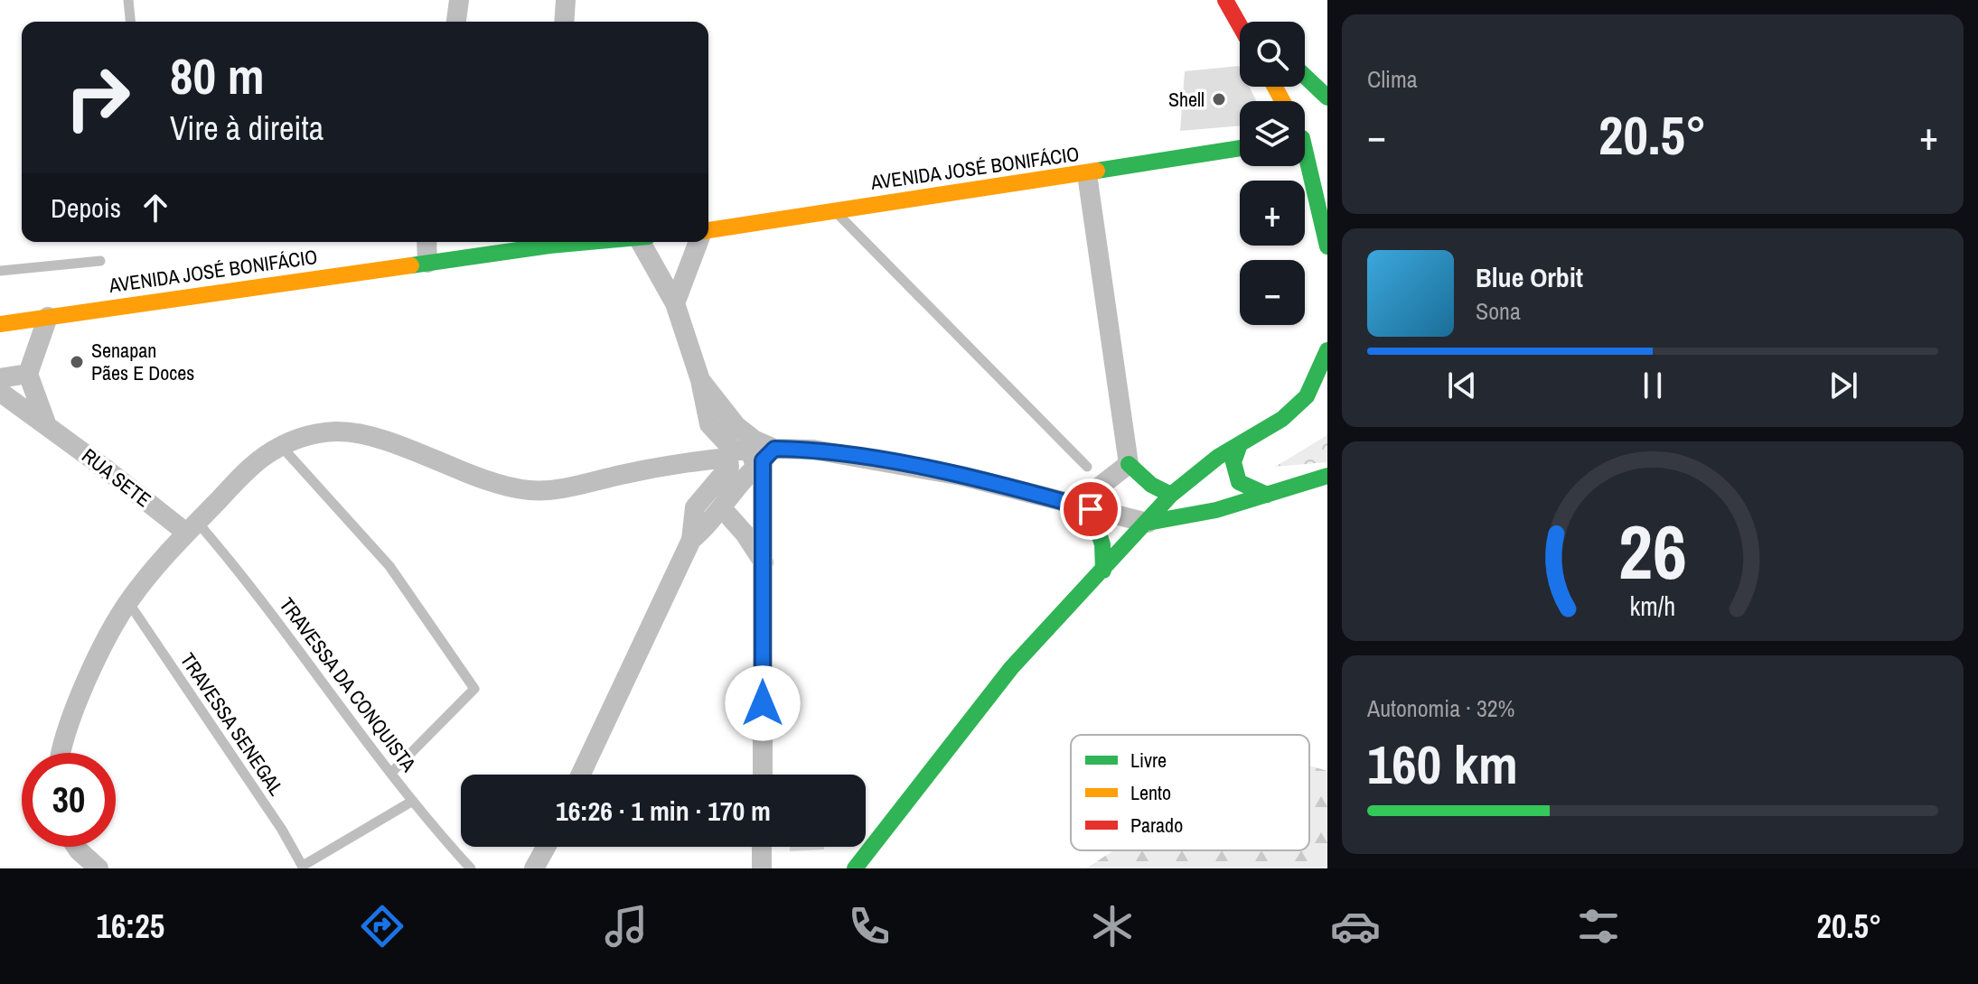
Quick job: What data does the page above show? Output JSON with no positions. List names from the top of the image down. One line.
{"streets":{"street":["AVENIDA JOSÉ BONIFÁCIO","RUA SETE"],"lane":["TRAVESSA DA CONQUISTA","TRAVESSA SENEGAL"]},"crossings":[["RUA SETE","TRAVESSA DA CONQUISTA"]],"places":["Shell","Senapan Pães E Doces"],"legend":["Livre","Lento","Parado"],"page":{"tile":["Clima",["Autonomia · 32%","160 km"]],"map_buttons":["+","−"],"turn":["80 m","Vire à direita"],"heat":["−","20.5°","+"],"then":"Depois","song":["Blue Orbit","Sona"],"limit":"30","trip":"16:26 · 1 min · 170 m","tabs":["16:25","20.5°"],"gauge":["26","km/h"]}}
